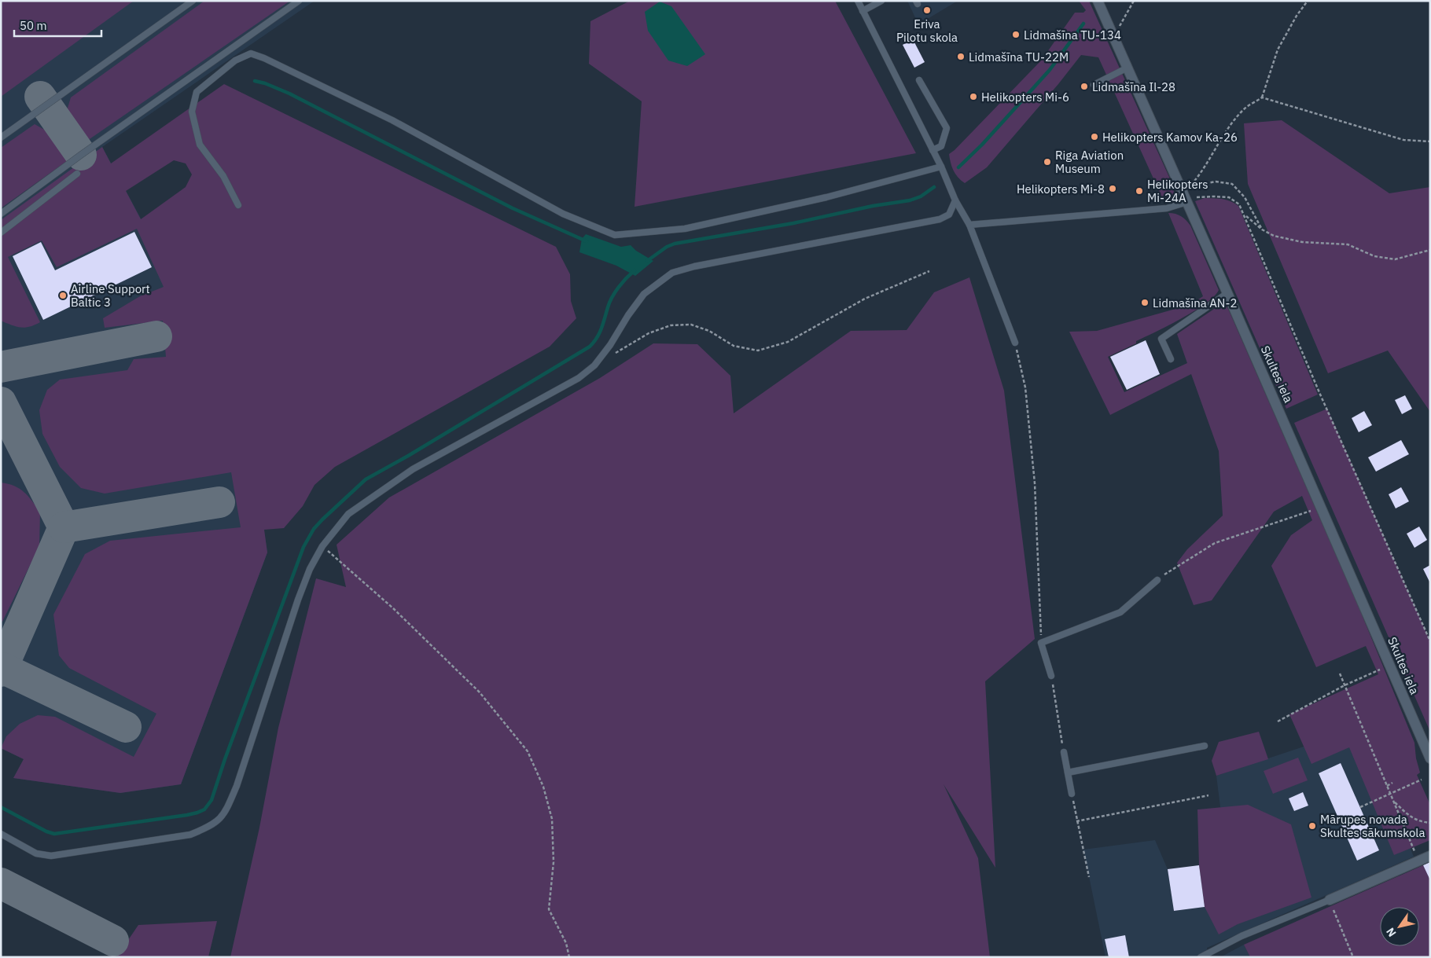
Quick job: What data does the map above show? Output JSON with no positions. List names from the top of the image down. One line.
{"streets":{"main road":["Skultes iela"]},"places":["Eriva Pilotu skola","Lidmašīna TU-134","Lidmašīna TU-22M","Lidmašīna Il-28","Helikopters Mi-6","Helikopters Kamov Ka-26","Riga Aviation Museum","Helikopters Mi-8","Helikopters Mi-24A","Airline Support Baltic 3","Lidmašīna AN-2","Mārupes novada Skultes sākumskola"],"scale_bar":"50 m","north":"bottom left"}
